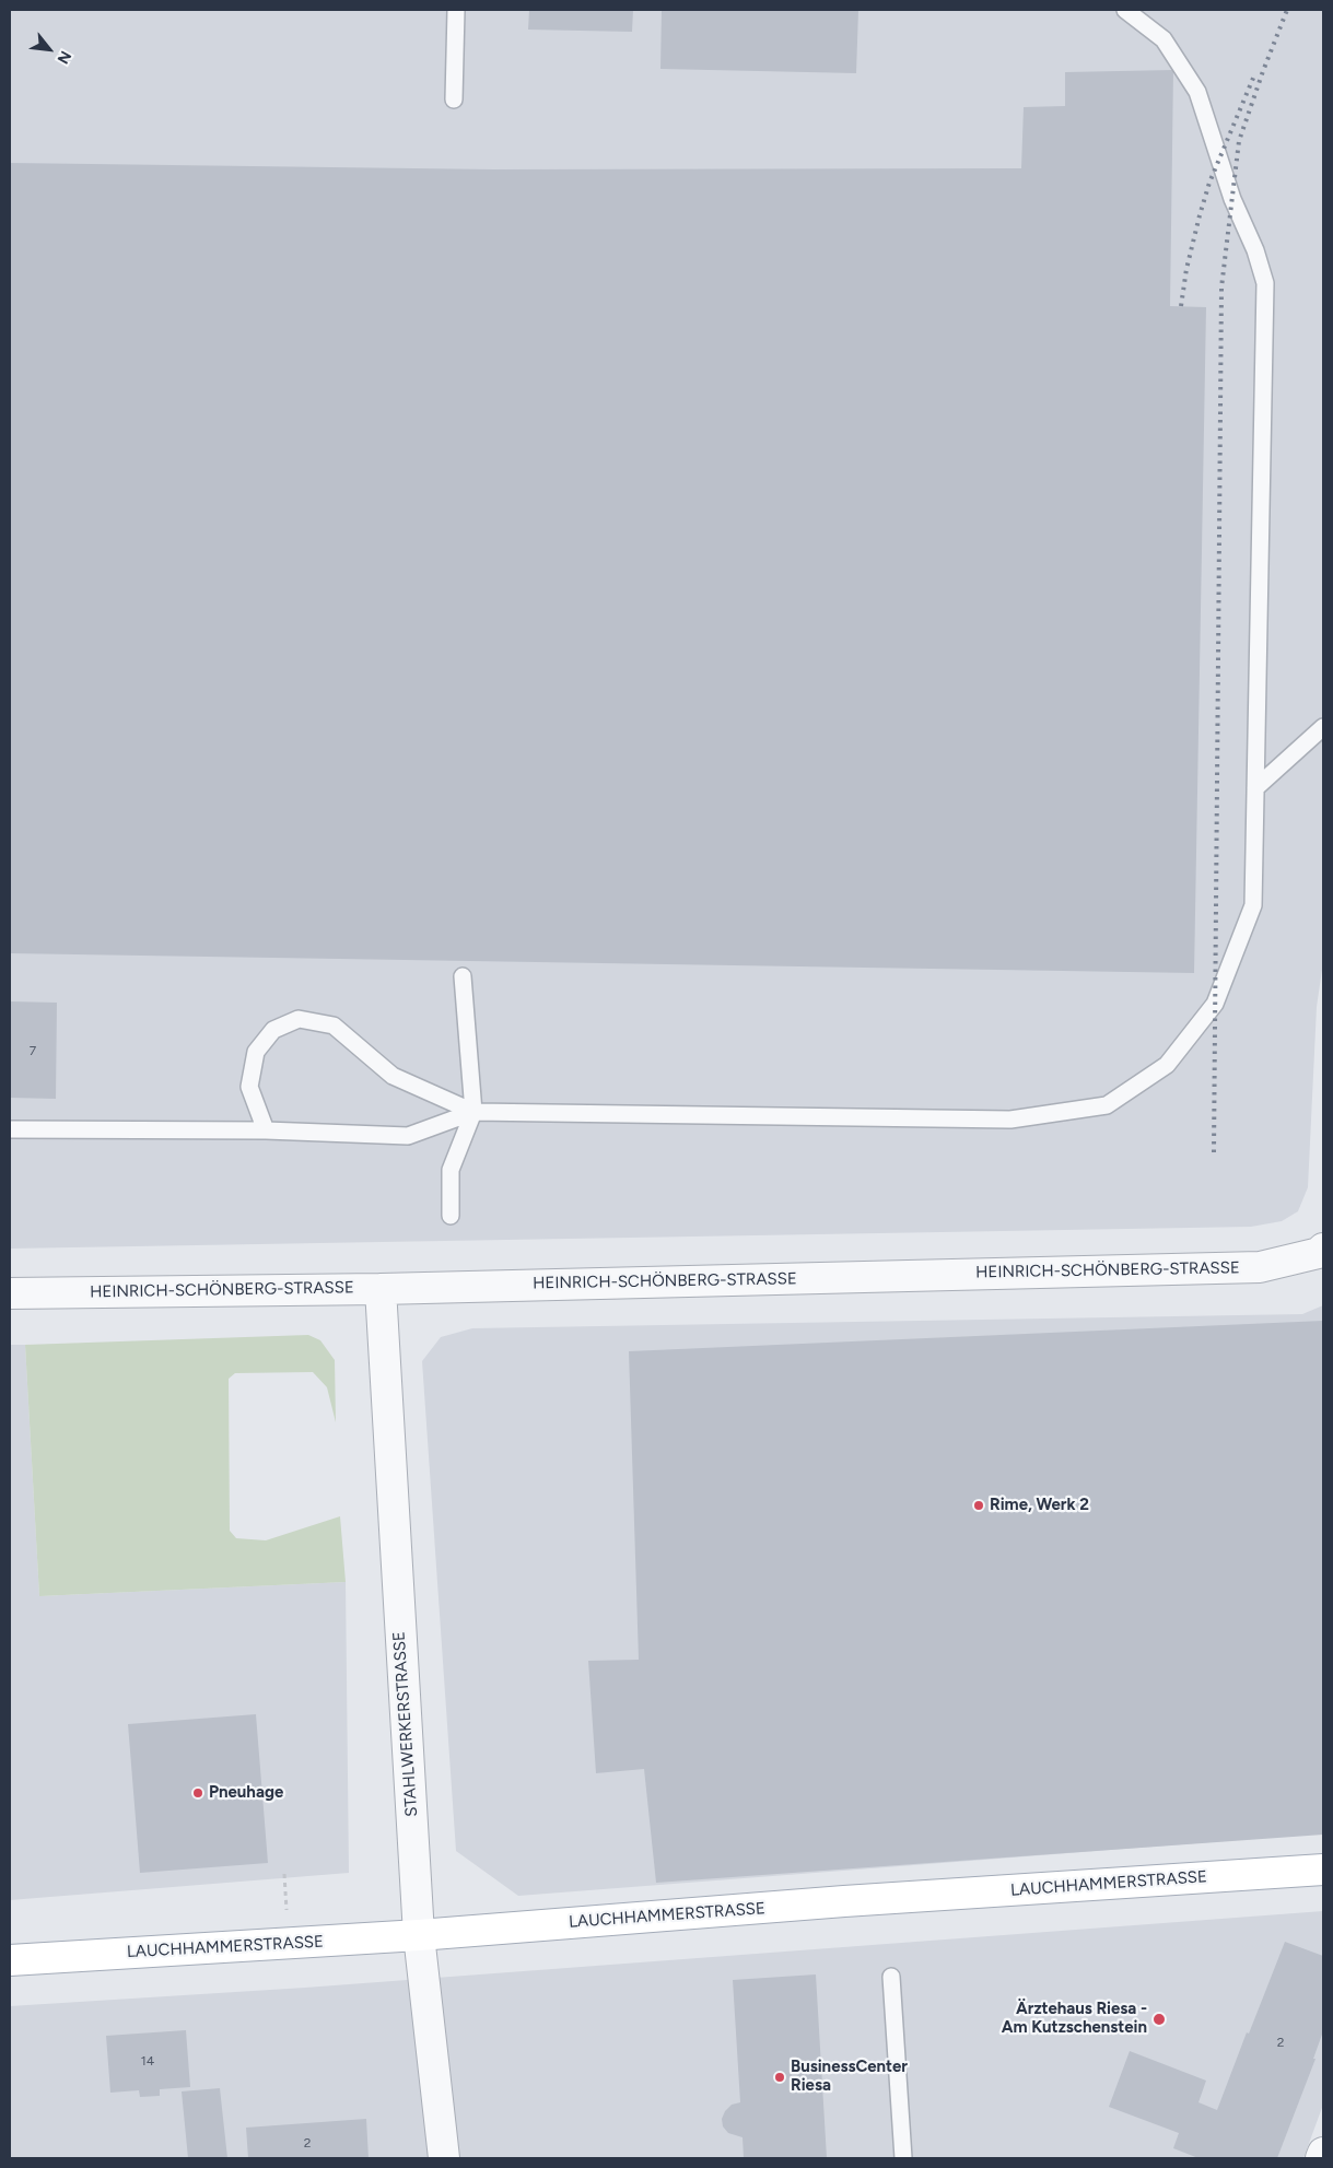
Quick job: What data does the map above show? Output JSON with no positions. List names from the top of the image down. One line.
{"streets":{"main road":["LAUCHHAMMERSTRASSE"],"street":["HEINRICH-SCHÖNBERG-STRASSE","STAHLWERKERSTRASSE"]},"crossings":[["HEINRICH-SCHÖNBERG-STRASSE","STAHLWERKERSTRASSE"],["STAHLWERKERSTRASSE","LAUCHHAMMERSTRASSE"]],"places":["Rime, Werk 2","Pneuhage","Ärztehaus Riesa - Am Kutzschenstein","BusinessCenter Riesa"],"house_numbers":["7","2","14","2"],"north":"bottom right"}
